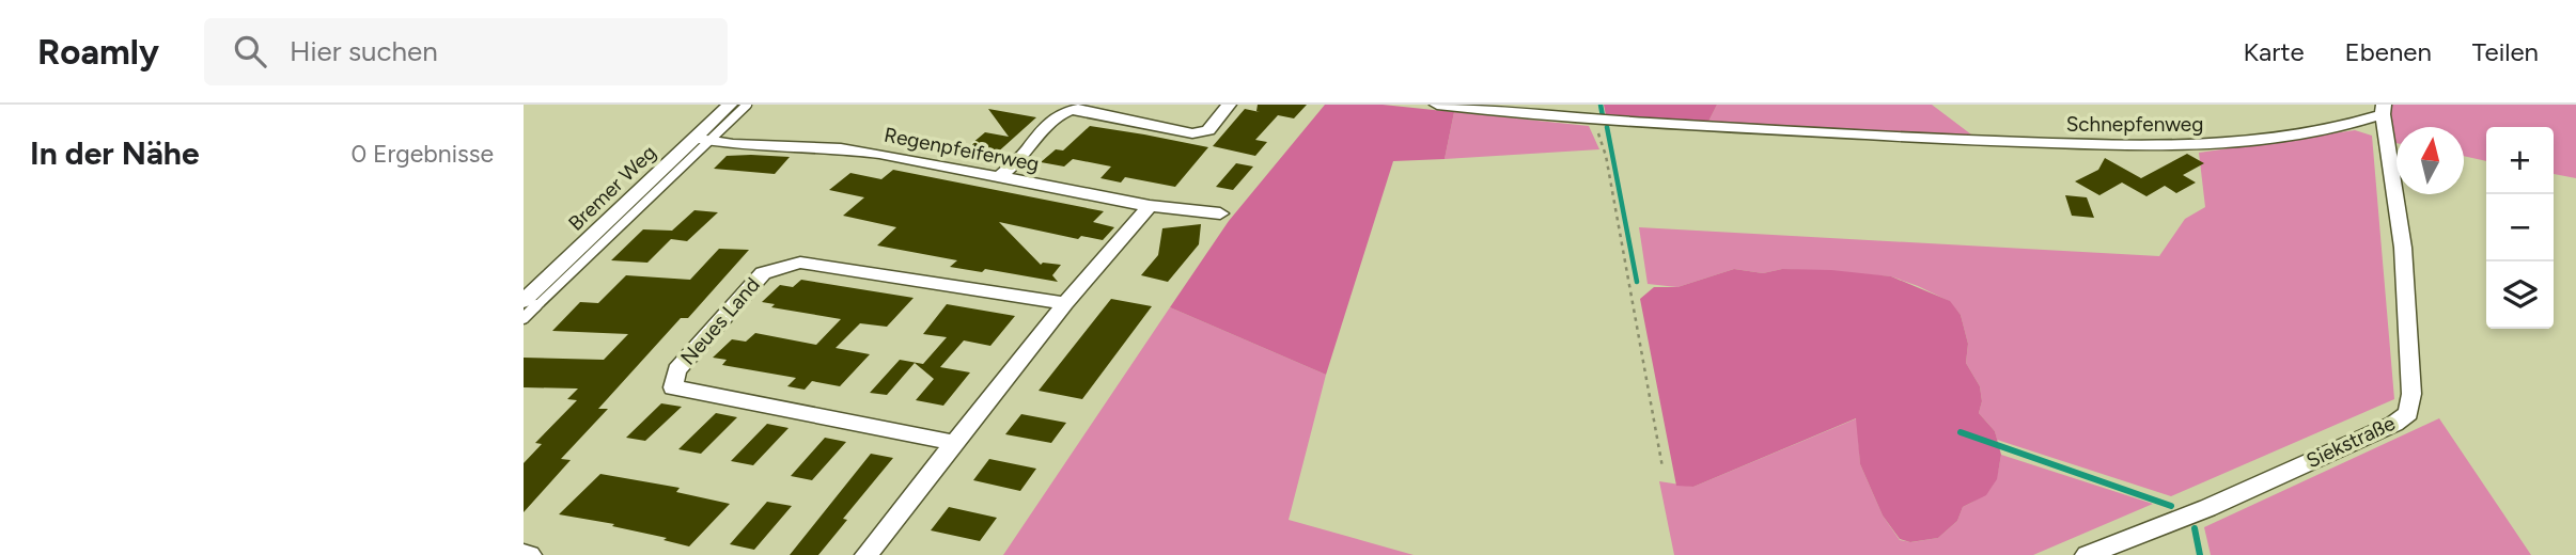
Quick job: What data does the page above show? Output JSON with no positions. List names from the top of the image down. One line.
{"streets":{"street":["Schnepfenweg","Regenpfeiferweg","Bremer Weg","Neues Land","Siekstraße"]},"crossings":[["Schnepfenweg","Siekstraße"],["Regenpfeiferweg","Bremer Weg"]],"north":"top","page":{"header":"Roamly","search":"Hier suchen","nav":["Karte","Ebenen","Teilen"],"heading":["In der Nähe","0 Ergebnisse"],"map_buttons":["+","−"]}}
